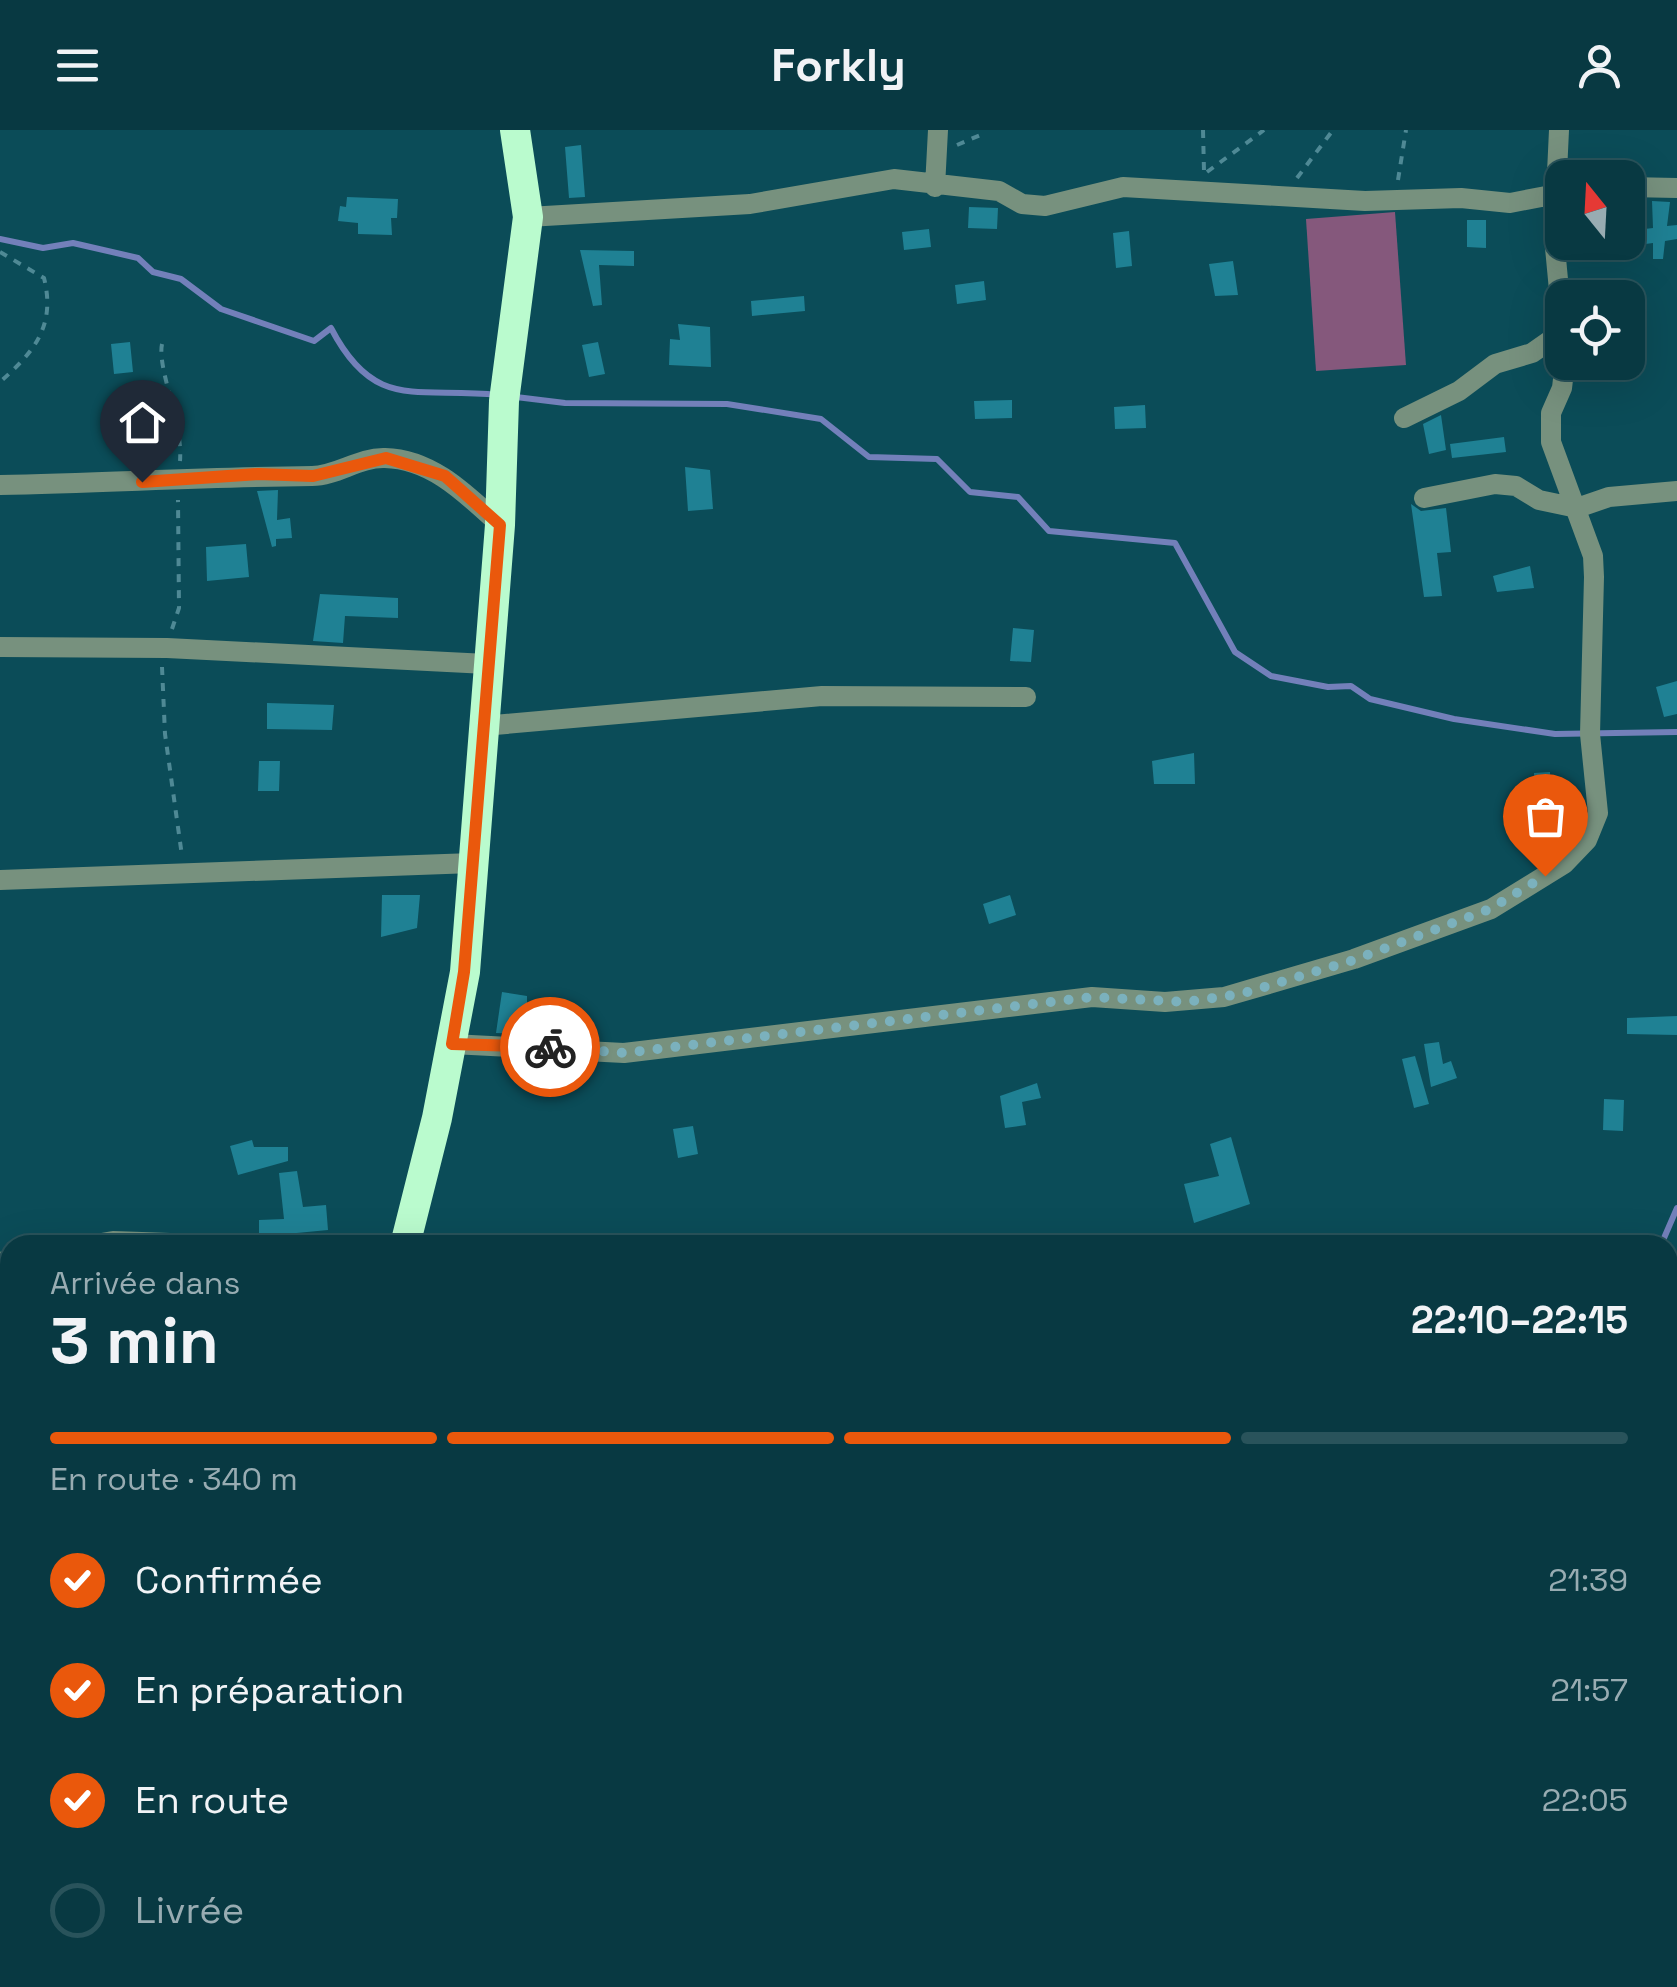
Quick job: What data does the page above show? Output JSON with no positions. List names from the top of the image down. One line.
{"north":"top","page":{"header":"Forkly","heading":["3 min","Arrivée dans","22:10–22:15"],"bar":"En route · 340 m","list":[["Confirmée","21:39"],["En préparation","21:57"],["En route","22:05"],"Livrée"]}}
